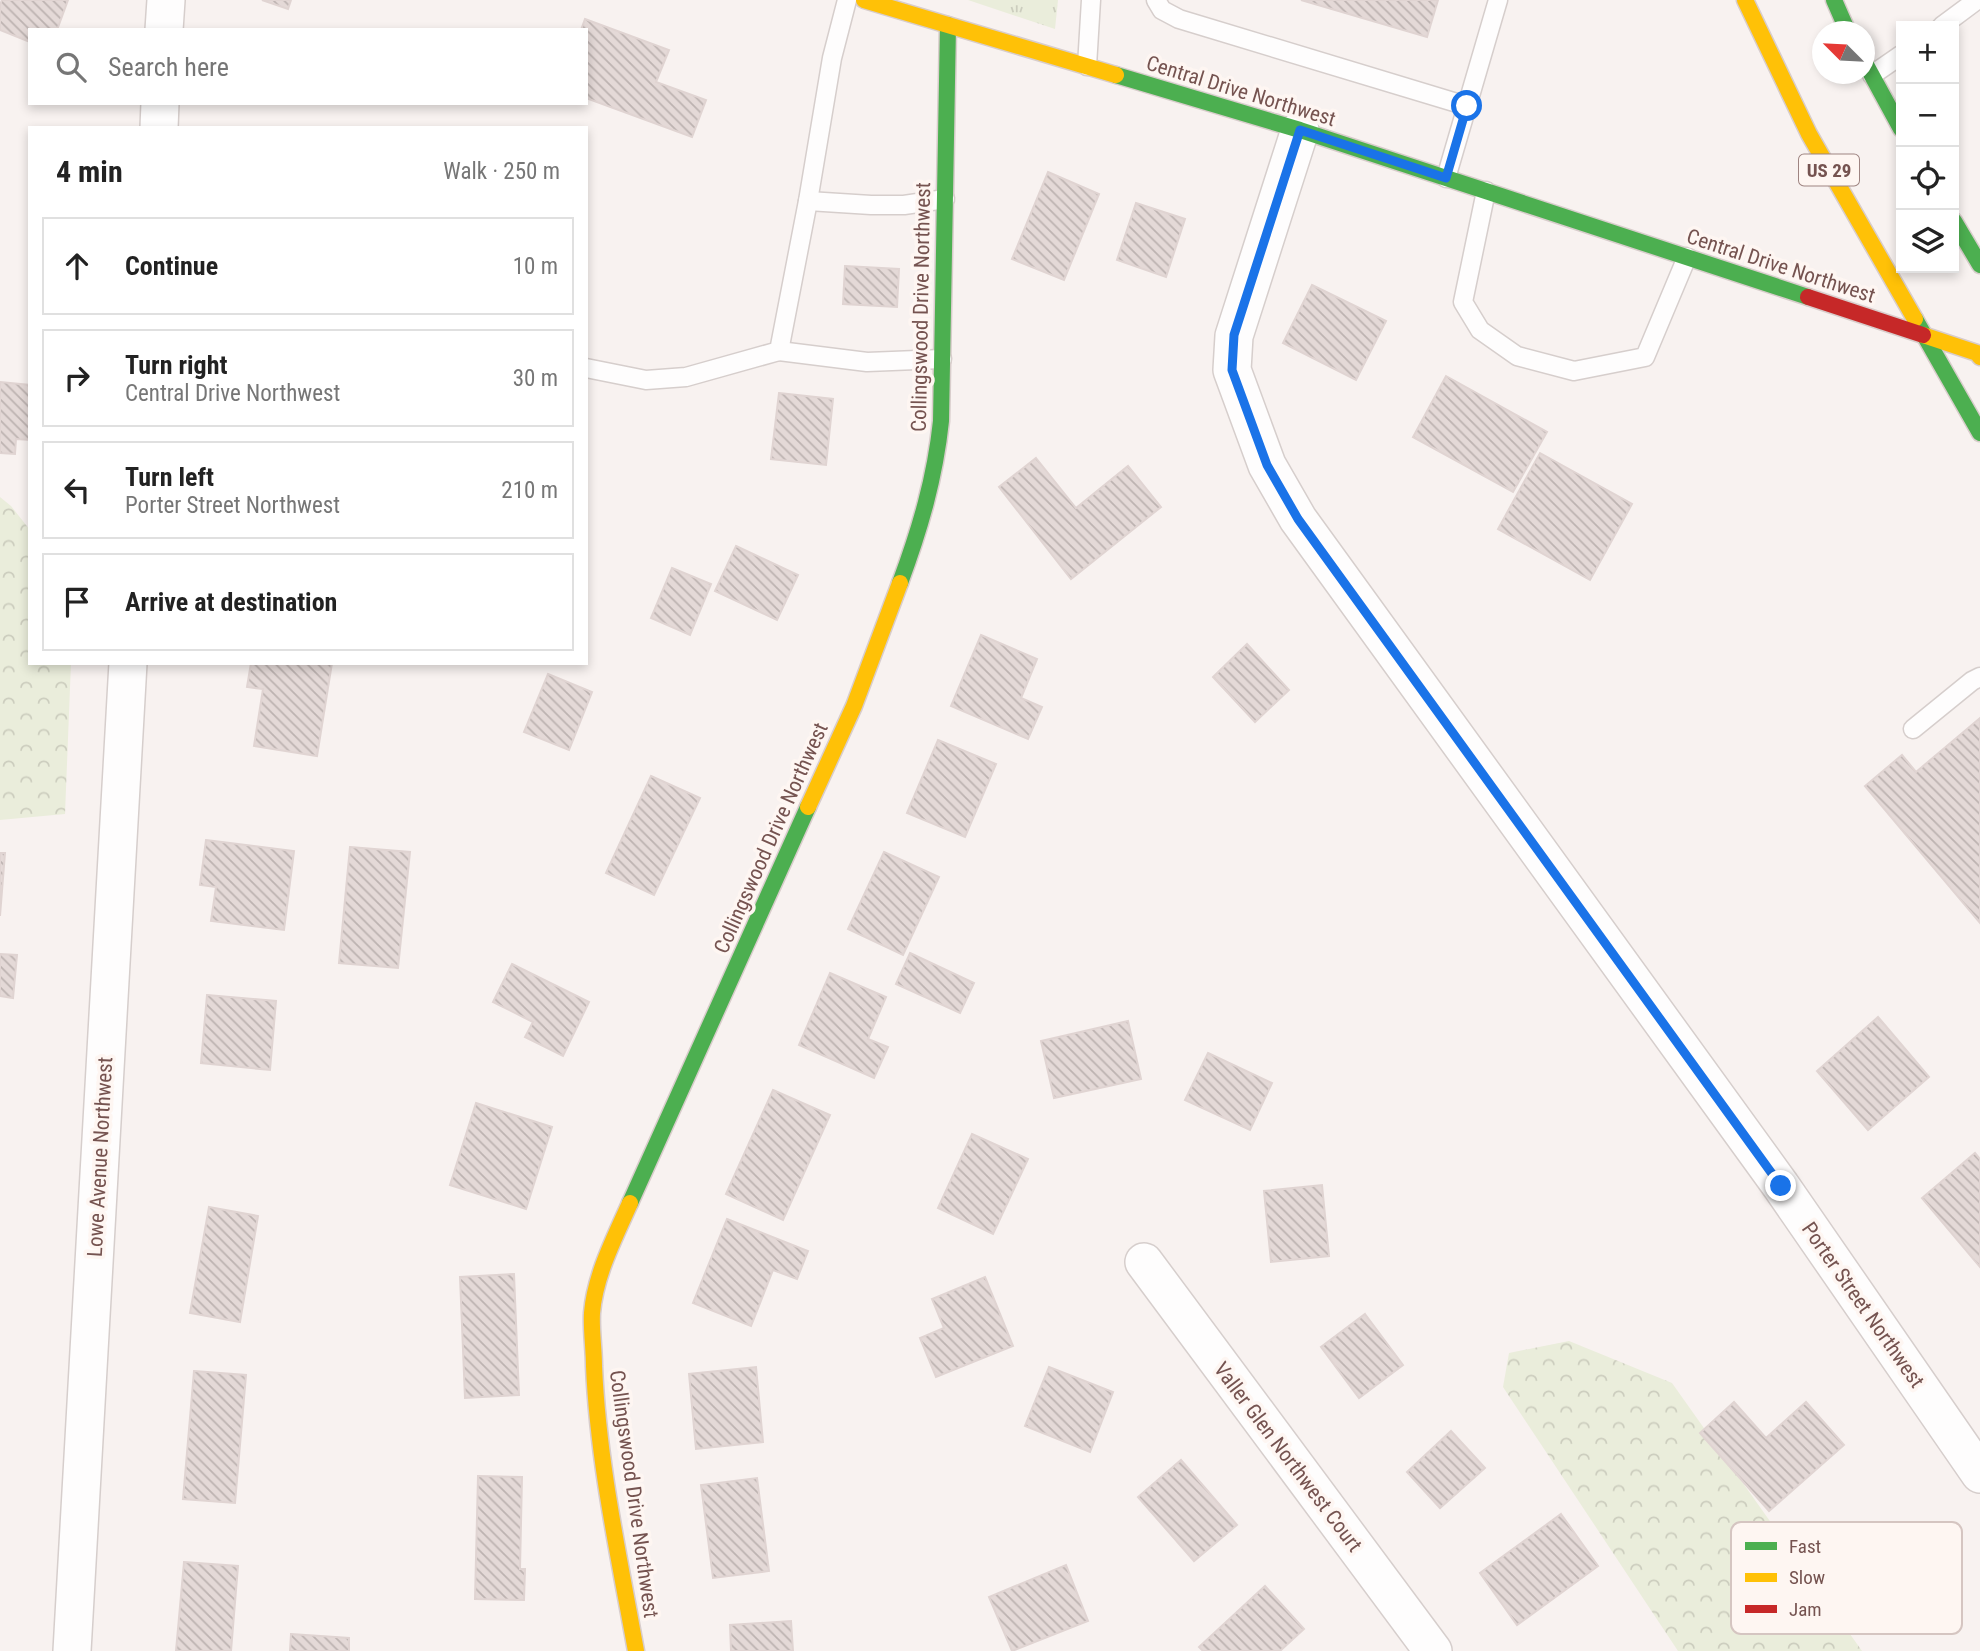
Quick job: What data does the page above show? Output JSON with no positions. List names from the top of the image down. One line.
{"streets":{"main road":["Central Drive Northwest","US 29","Collingswood Drive Northwest"],"street":["Lowe Avenue Northwest","Porter Street Northwest","Valler Glen Northwest Court"]},"crossings":[["Central Drive Northwest","US 29"],["Central Drive Northwest","Collingswood Drive Northwest"],["Central Drive Northwest","Porter Street Northwest"]],"legend":["Fast","Slow","Jam"],"north":"top left","page":{"map_buttons":["+","−"],"search":"Search here","heading":["4 min","Walk · 250 m"],"list":[["Continue","10 m"],["Turn right","Central Drive Northwest","30 m"],["Turn left","Porter Street Northwest","210 m"],"Arrive at destination"]}}
